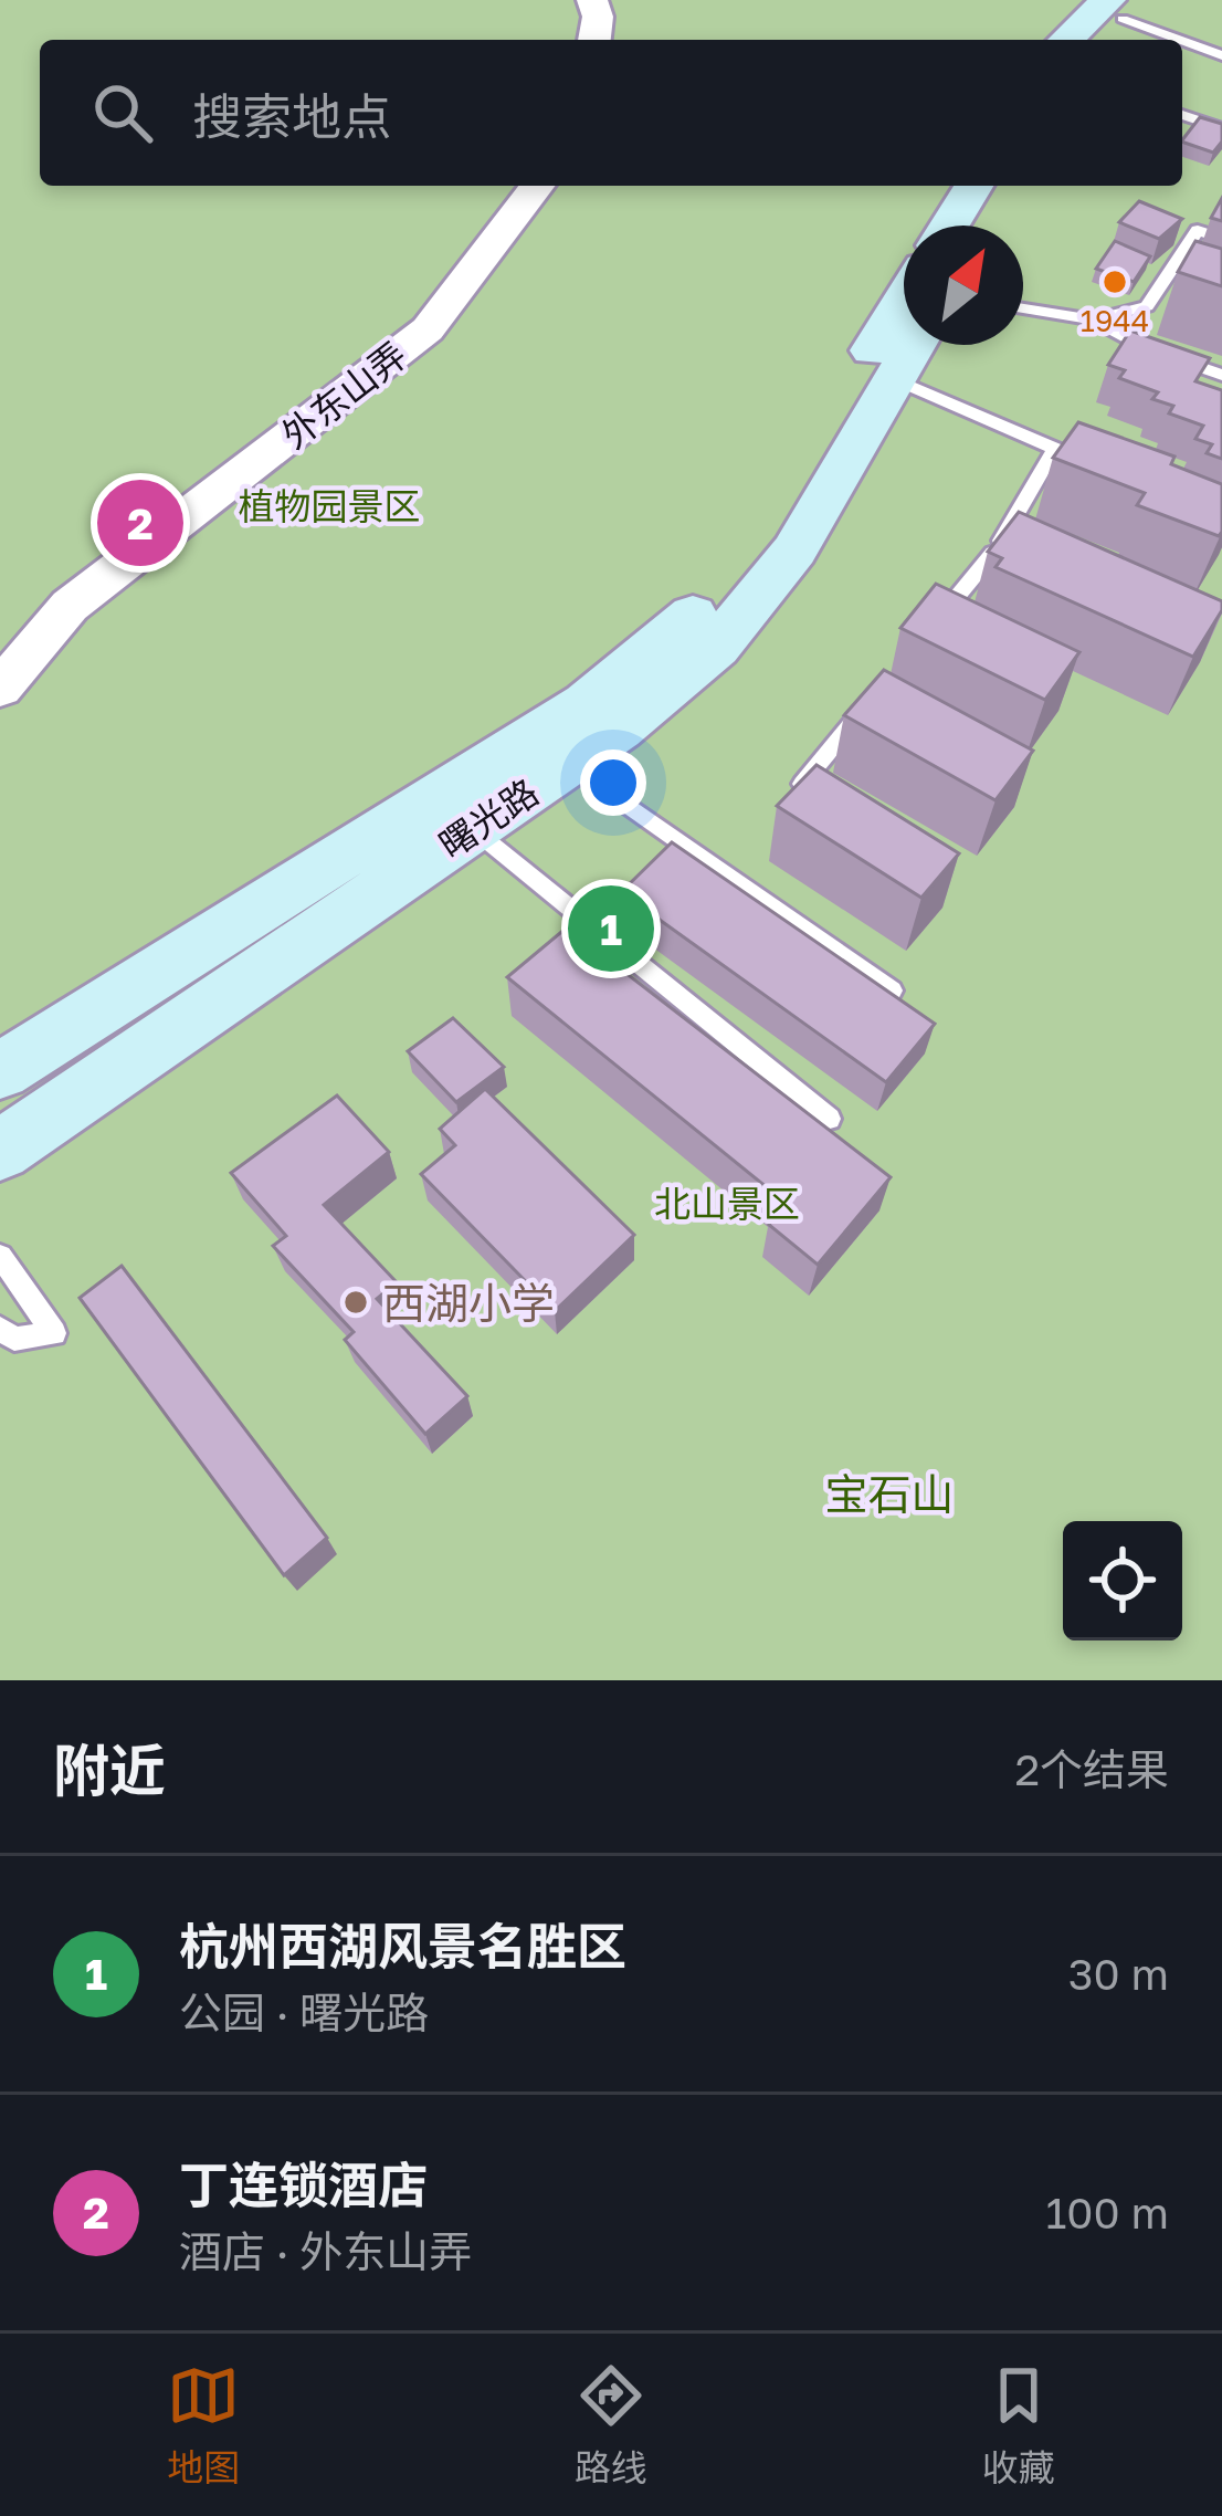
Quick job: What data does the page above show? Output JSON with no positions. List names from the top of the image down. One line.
{"streets":{"main road":["曙光路"],"street":["外东山弄"]},"parks":["植物园景区","北山景区","宝石山"],"places":["1944","西湖小学"],"north":"top right","page":{"search":"搜索地点","pins":["2","1"],"heading":["附近","2个结果"],"list":[{"mark":"1","name":"杭州西湖风景名胜区","note":"公园 · 曙光路","value":"30 m"},{"mark":"2","name":"丁连锁酒店","note":"酒店 · 外东山弄","value":"100 m"}],"nav":["地图","路线","收藏"]}}
